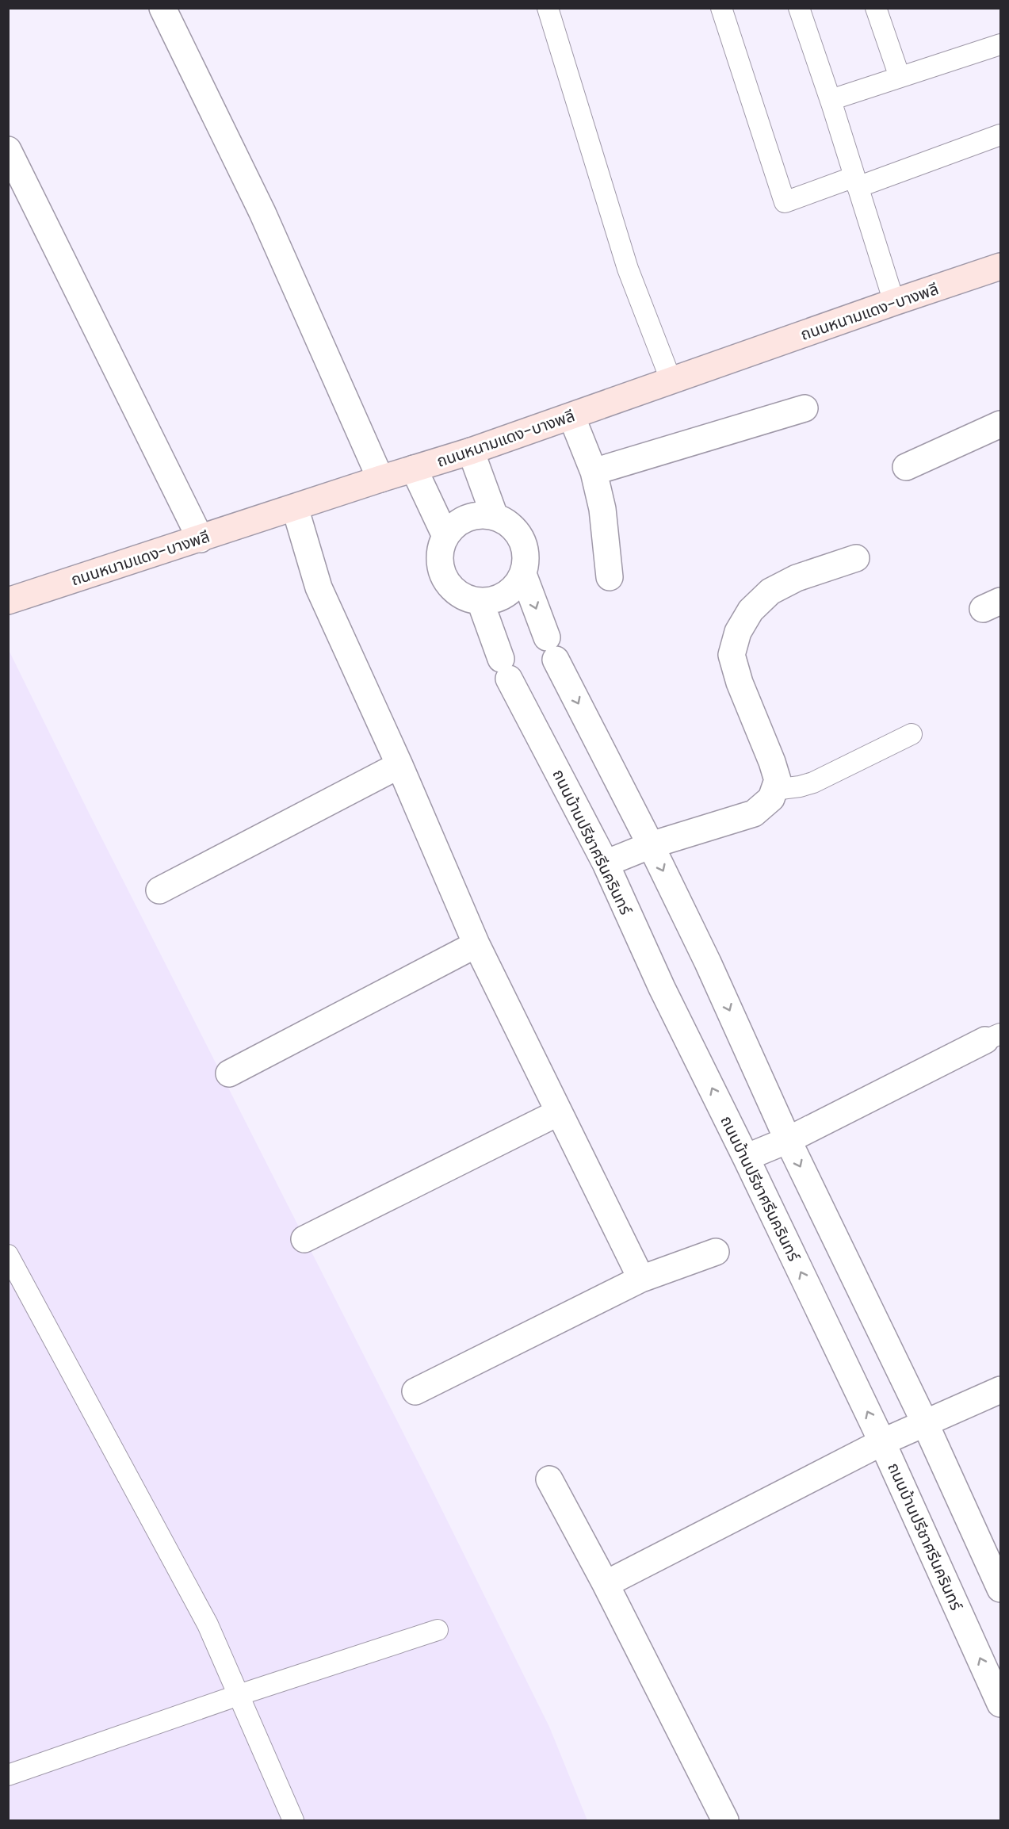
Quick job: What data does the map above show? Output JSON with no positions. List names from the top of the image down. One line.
{"streets":{"main road":["ถนนหนามแดง-บางพลี"],"street":["ถนนบ้านปรีชาศรีนครินทร์"]}}
